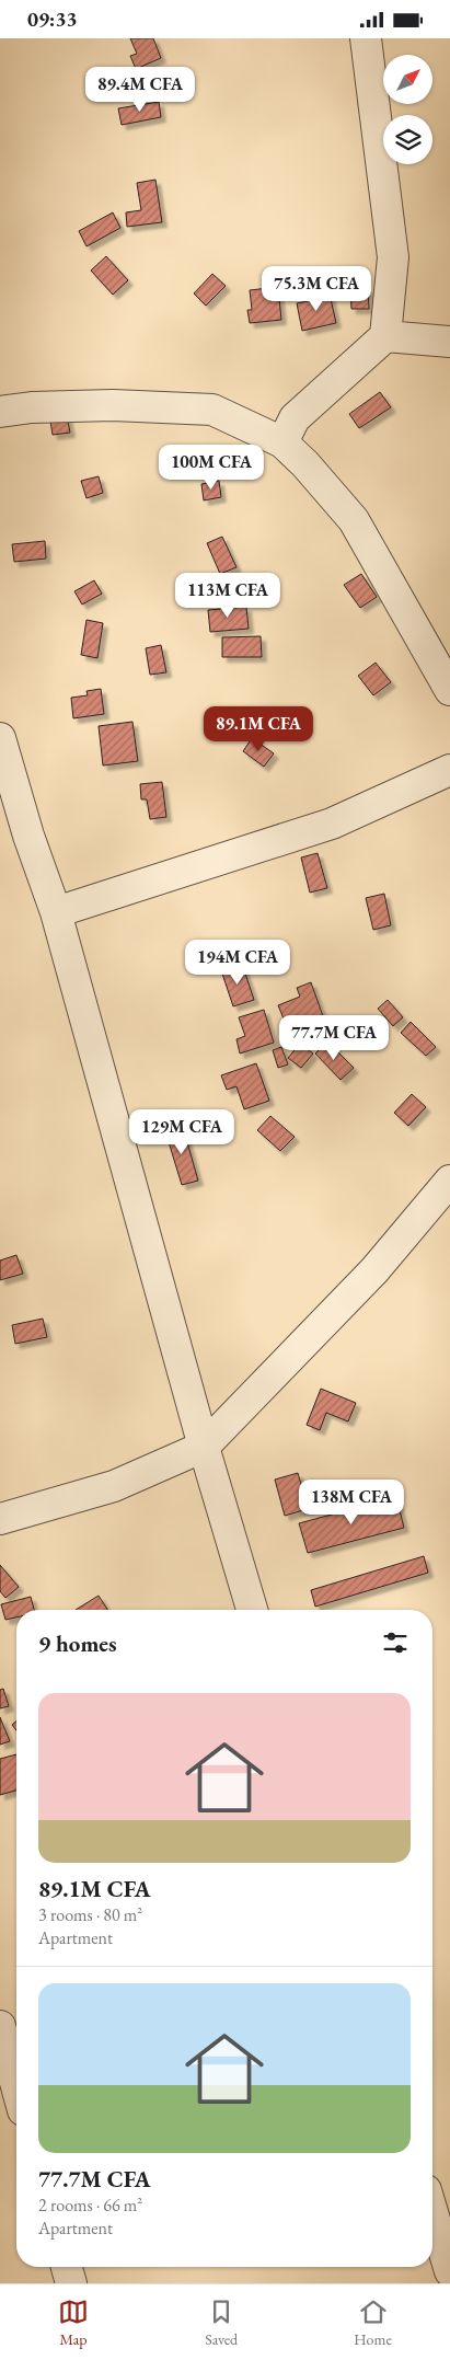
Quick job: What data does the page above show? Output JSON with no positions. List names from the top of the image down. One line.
{"north":"top right","page":{"status":"09:33","price":["89.4M CFA","75.3M CFA","100M CFA","113M CFA","89.1M CFA","194M CFA","77.7M CFA","129M CFA","138M CFA"],"heading":"9 homes","list":[{"name":"89.1M CFA","note":"3 rooms · 80 m² · Apartment"},{"name":"77.7M CFA","note":"2 rooms · 66 m² · Apartment"}],"tabs":["Map","Saved","Home"]}}
